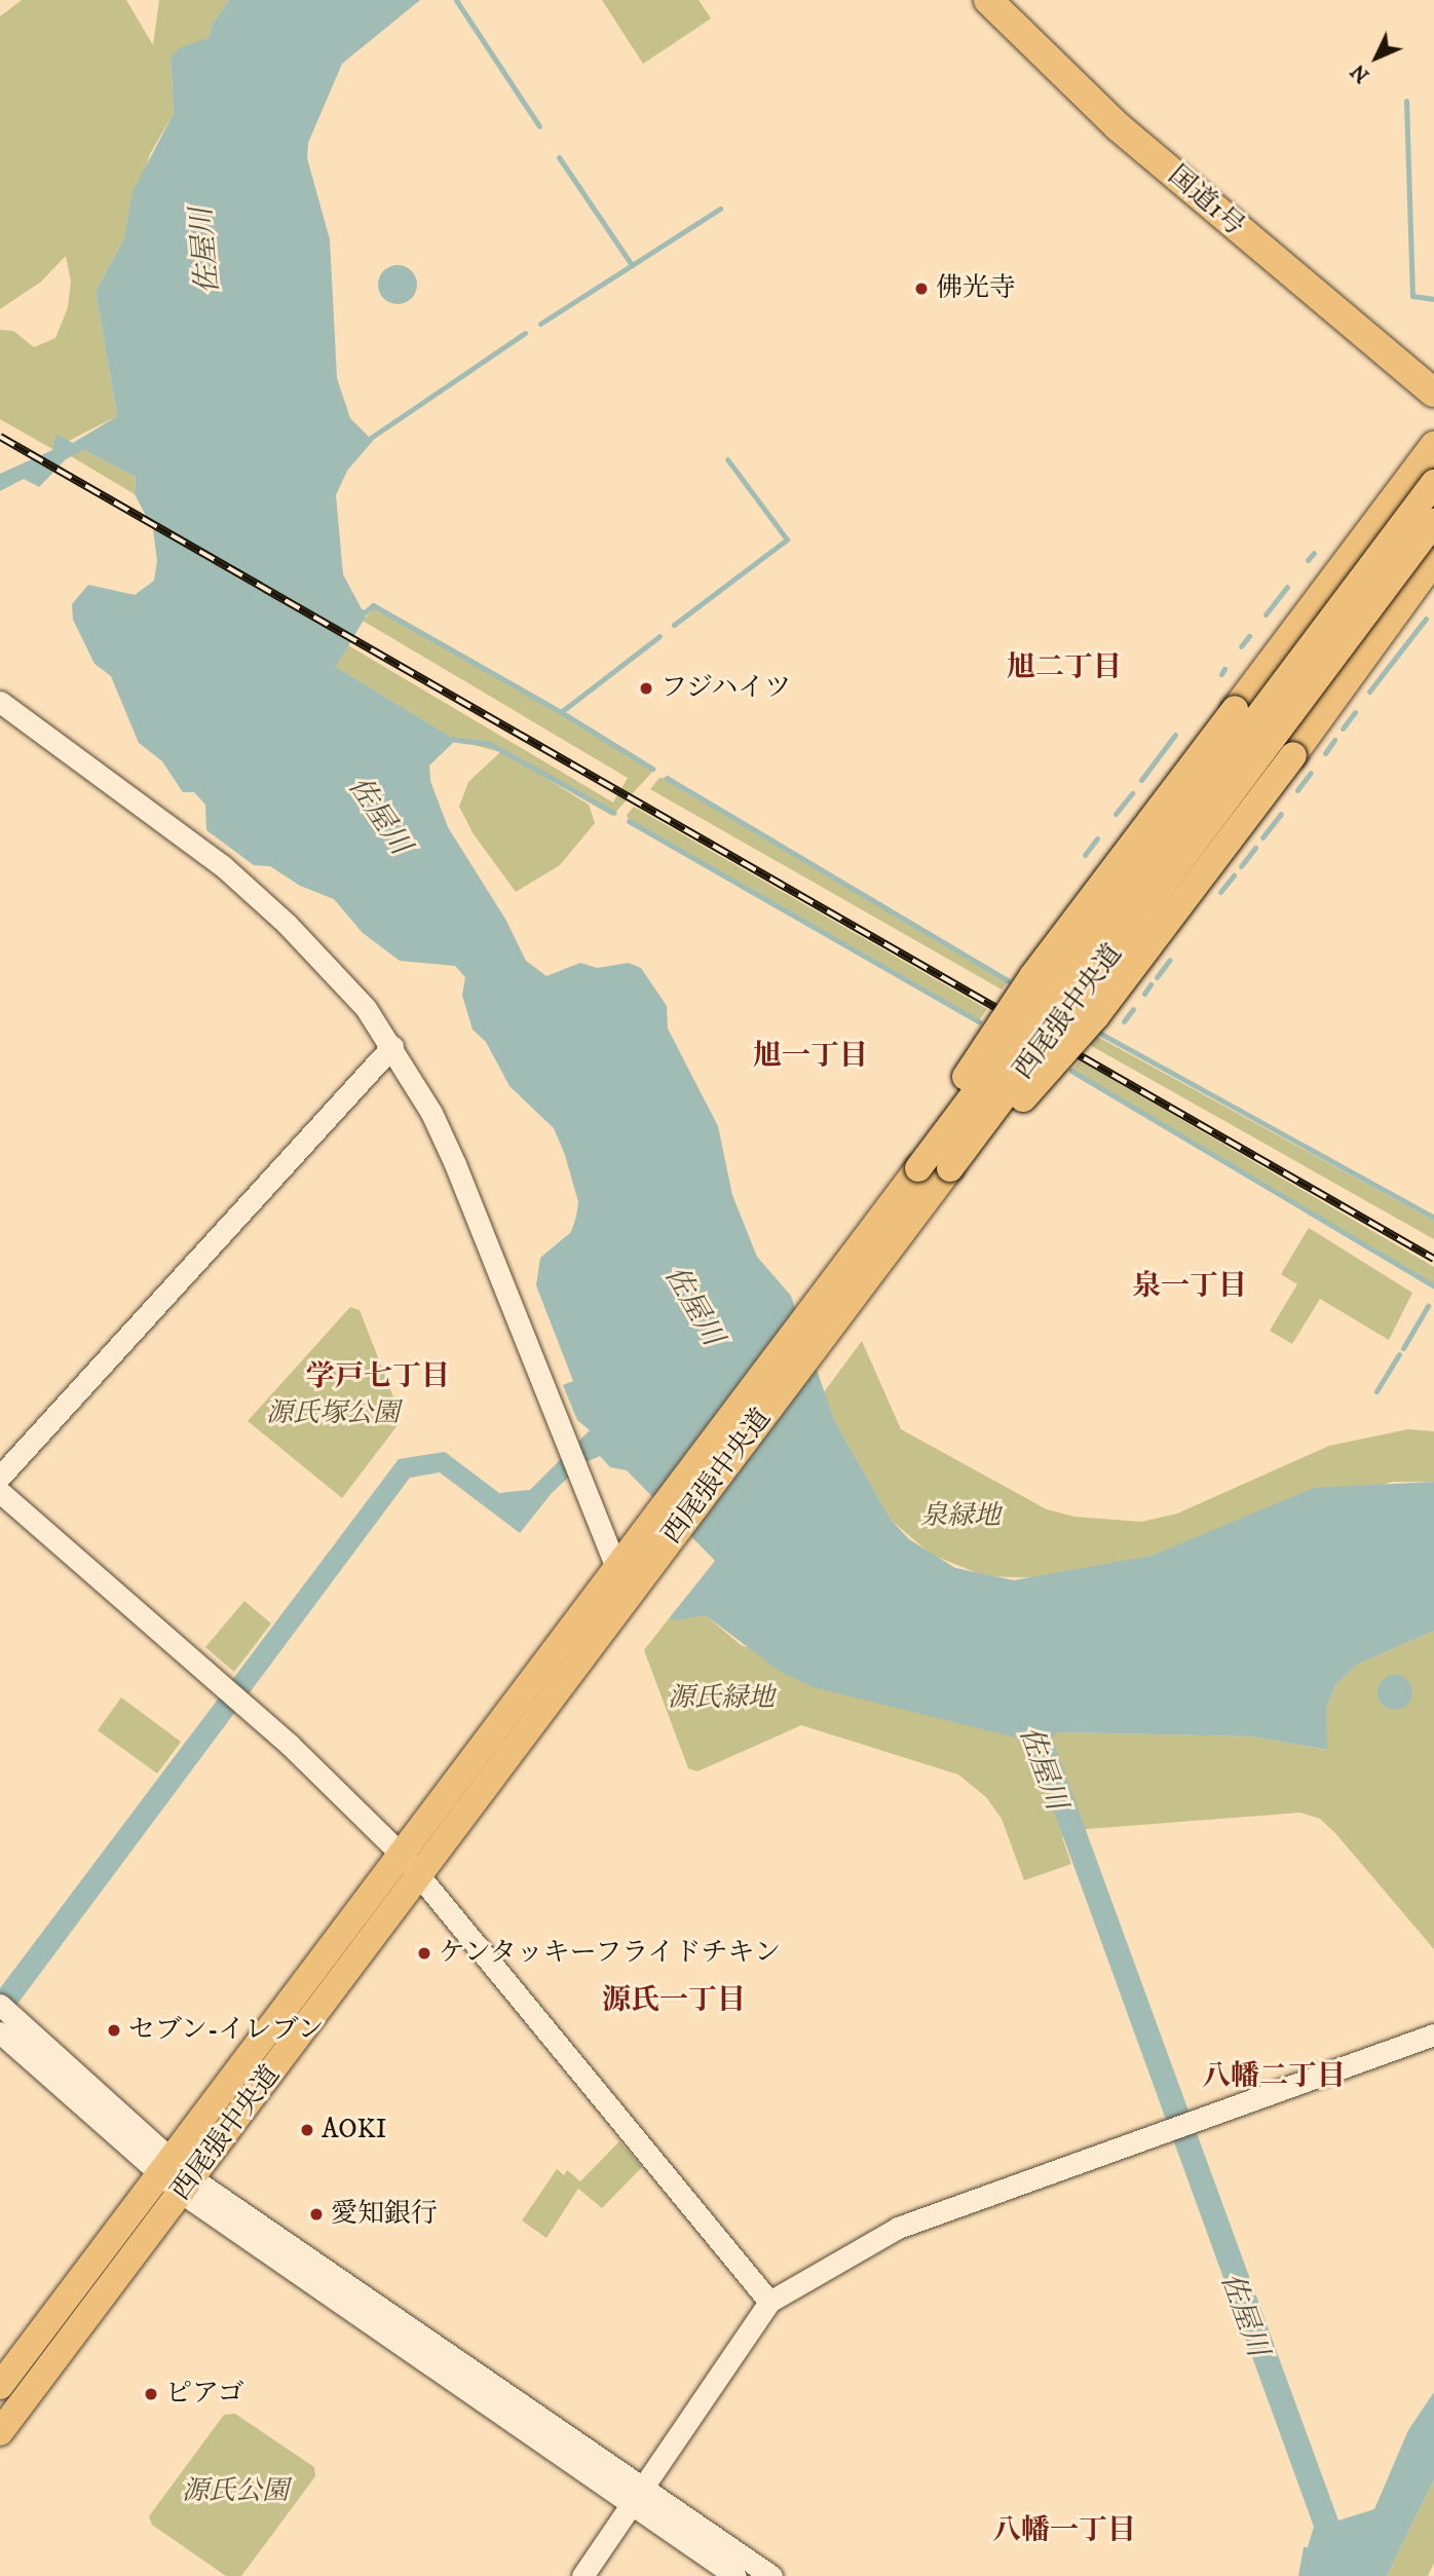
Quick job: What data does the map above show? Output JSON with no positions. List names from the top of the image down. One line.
{"streets":{"highway":["国道1号"],"main road":["西尾張中央道"]},"districts":["旭二丁目","旭一丁目","泉一丁目","学戸七丁目","源氏一丁目","八幡二丁目","八幡一丁目"],"water":["佐屋川"],"parks":["源氏塚公園","泉緑地","源氏緑地","源氏公園"],"places":["佛光寺","フジハイツ","ケンタッキーフライドチキン","セブン-イレブン","AOKI","愛知銀行","ピアゴ"],"north":"bottom left"}
